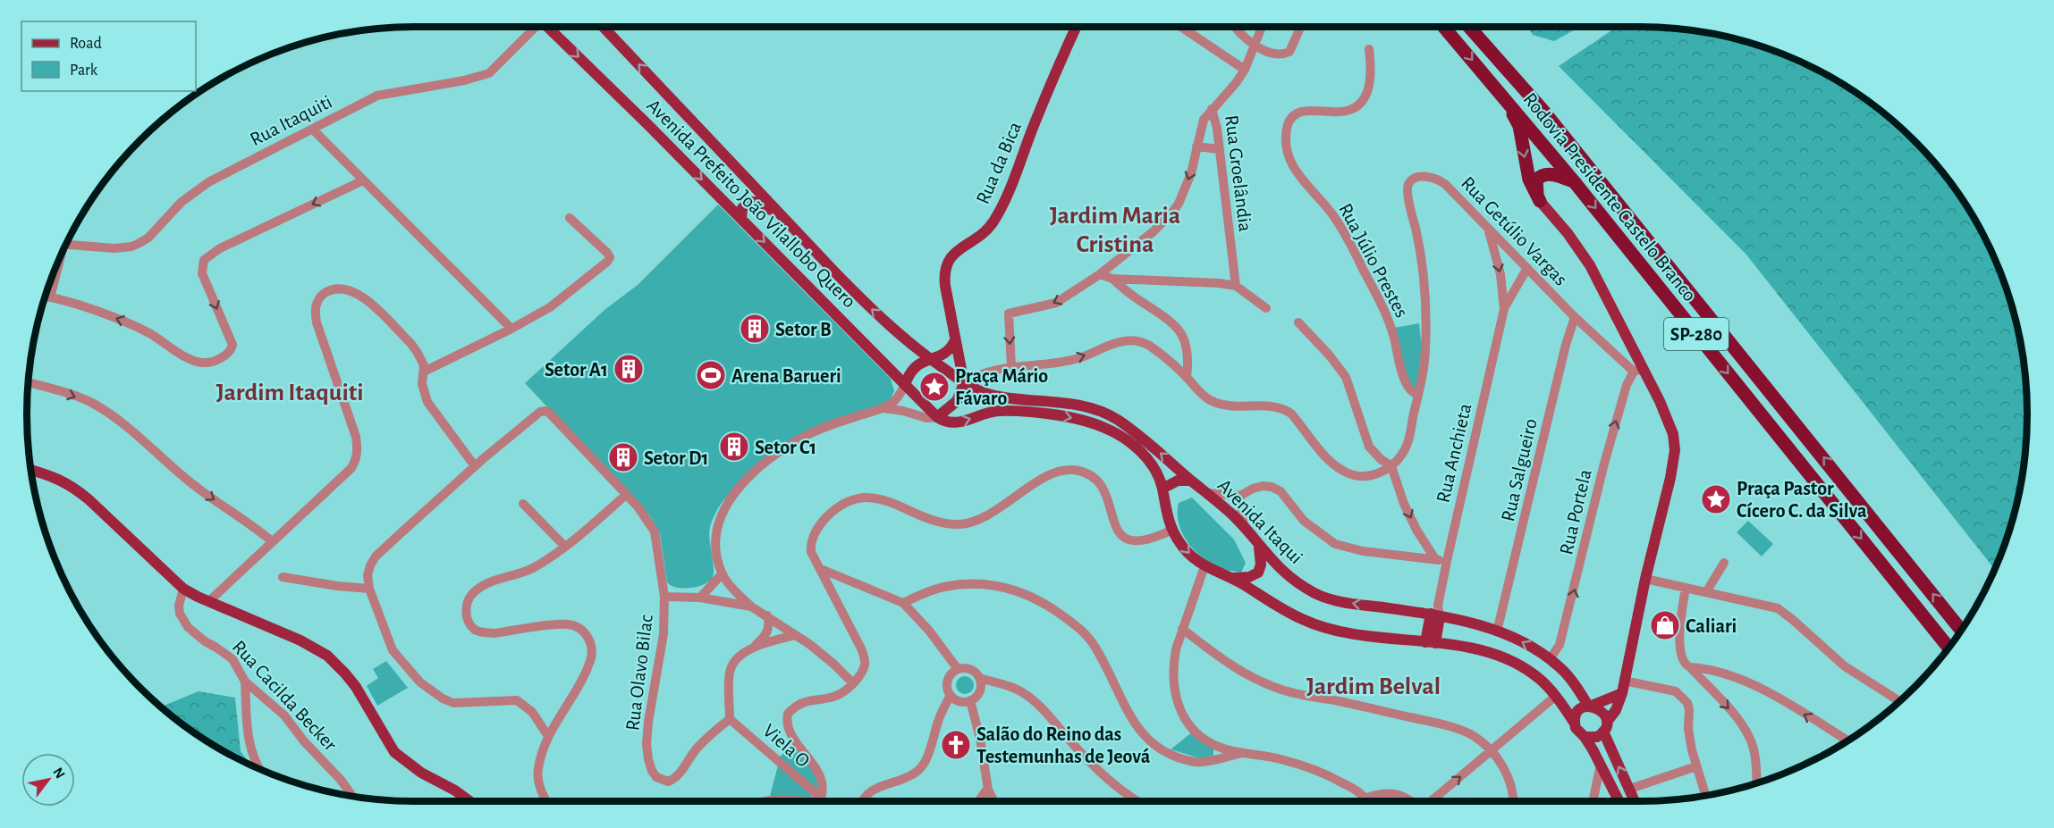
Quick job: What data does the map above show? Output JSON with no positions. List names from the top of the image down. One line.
{"streets":{"highway":["Rodovia Presidente Castelo Branco","SP-280"],"main road":["Rua da Bica","Avenida Prefeito João Vilallobo Quero","Avenida Itaqui"],"street":["Rua Itaquiti","Rua Groelândia","Rua Getúlio Vargas","Rua Júlio Prestes","Rua Anchieta","Rua Salgueiro","Rua Portela","Rua Olavo Bilac","Rua Cacilda Becker","Viela O"]},"crossings":[["Rua da Bica","Avenida Prefeito João Vilallobo Quero"],["Rua da Bica","Avenida Itaqui"],["Avenida Prefeito João Vilallobo Quero","Avenida Itaqui"],["Rua Getúlio Vargas","Rua Júlio Prestes"],["Rua Getúlio Vargas","Rua Anchieta"],["Rua Getúlio Vargas","Rua Salgueiro"],["Rua Getúlio Vargas","Rua Portela"],["Rua Anchieta","Avenida Itaqui"],["Rua Salgueiro","Avenida Itaqui"],["Rua Portela","Avenida Itaqui"],["Rua Olavo Bilac","Viela O"]],"one_way":["Rua Portela"],"districts":["Jardim Maria Cristina","Jardim Itaquiti","Jardim Belval"],"places":{"building":["Setor B","Setor A1","Setor C1","Setor D1"],"sports":["Arena Barueri"],"place":["Praça Mário Fávaro","Praça Pastor Cícero C. da Silva"],"shop":["Caliari"],"church":["Salão do Reino das Testemunhas de Jeová"]},"legend":["Road","Park"],"north":"top right"}
